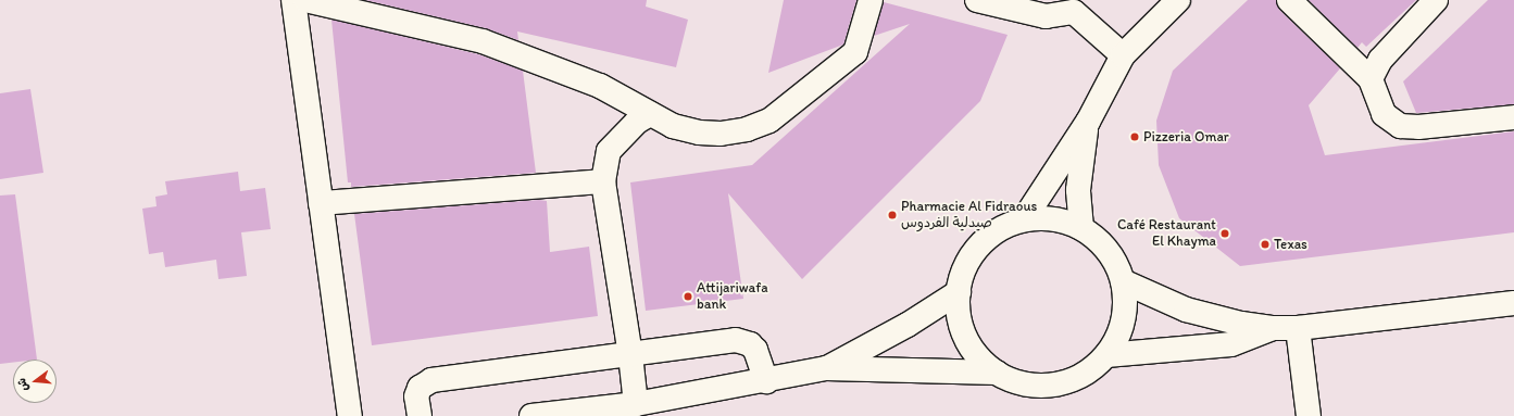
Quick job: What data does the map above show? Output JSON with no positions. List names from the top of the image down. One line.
{"places":["Pizzeria Omar","Pharmacie Al Fidraous صيدلية الفردوس","Café Restaurant El Khayma","Texas","Attijariwafa bank"],"north":"left"}
